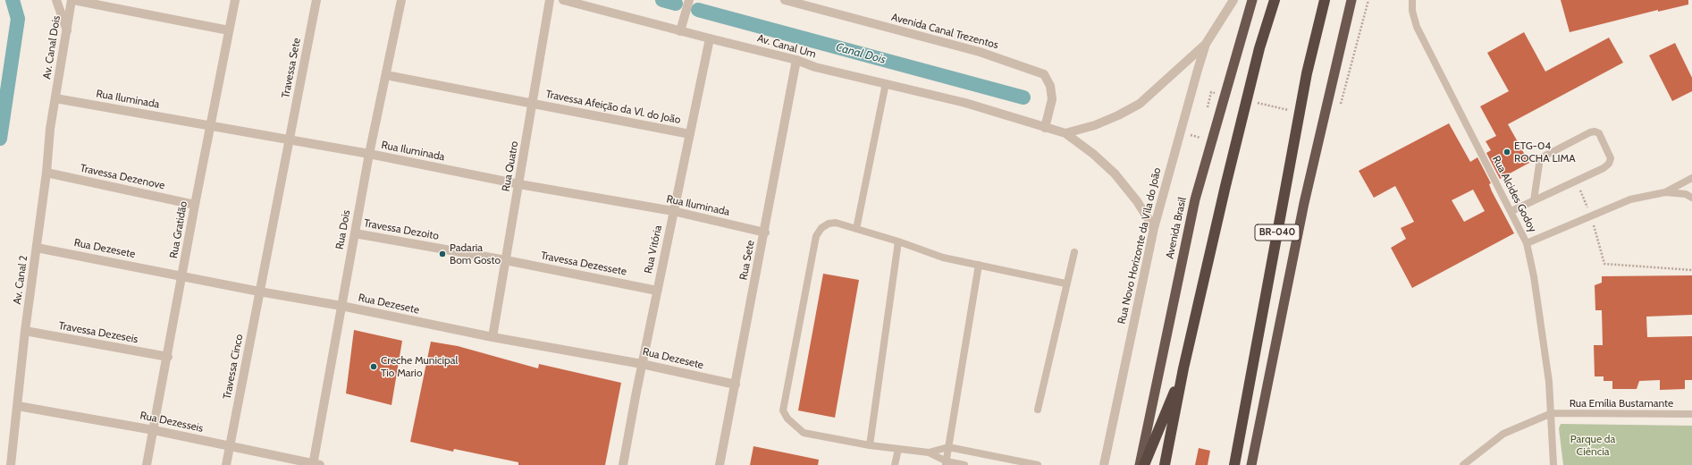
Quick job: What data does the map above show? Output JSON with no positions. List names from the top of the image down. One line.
{"streets":{"highway":["Avenida Brasil","BR-040"],"street":["Avenida Canal Trezentos","Av. Canal Um","Av. Canal Dois","Travessa Sete","Rua Iluminada","Travessa Afeição da Vl. do João","Rua Quatro","Travessa Dezenove","Rua Gratidão","Rua Dois","Travessa Dezoito","Rua Novo Horizonte da Vila do João","Rua Dezesete","Rua Vitória","Rua Sete","Travessa Dezessete","Av. Canal 2","Travessa Dezeseis","Travessa Cinco","Rua Dezesseis"],"lane":["Rua Alcides Godoy","Rua Emília Bustamante"]},"crossings":[["Avenida Canal Trezentos","Av. Canal Um"],["Av. Canal Um","Rua Vitória"],["Av. Canal Um","Rua Sete"],["Av. Canal Dois","Rua Iluminada"],["Av. Canal Dois","Av. Canal 2"],["Travessa Sete","Rua Iluminada"],["Travessa Sete","Rua Dezesete"],["Travessa Sete","Travessa Cinco"],["Rua Iluminada","Rua Quatro"],["Rua Iluminada","Rua Gratidão"],["Rua Iluminada","Rua Dois"],["Rua Iluminada","Rua Vitória"],["Rua Iluminada","Rua Sete"],["Rua Iluminada","Av. Canal 2"],["Travessa Afeição da Vl. do João","Rua Quatro"],["Travessa Afeição da Vl. do João","Rua Dois"],["Travessa Afeição da Vl. do João","Rua Vitória"],["Rua Quatro","Travessa Dezoito"],["Rua Quatro","Rua Dezesete"],["Rua Quatro","Travessa Dezessete"],["Travessa Dezenove","Rua Gratidão"],["Travessa Dezenove","Av. Canal 2"],["Rua Alcides Godoy","Rua Emília Bustamante"],["Rua Gratidão","Rua Dezesete"],["Rua Gratidão","Travessa Dezeseis"],["Rua Gratidão","Rua Dezesseis"],["Rua Dois","Travessa Dezoito"],["Rua Dois","Rua Dezesete"],["Rua Dois","Rua Dezesseis"],["Travessa Dezoito","Travessa Dezessete"],["Rua Dezesete","Rua Vitória"],["Rua Dezesete","Rua Sete"],["Rua Dezesete","Av. Canal 2"],["Rua Dezesete","Travessa Cinco"],["Rua Vitória","Travessa Dezessete"],["Av. Canal 2","Travessa Dezeseis"],["Av. Canal 2","Rua Dezesseis"],["Travessa Cinco","Rua Dezesseis"]],"water":["Canal Dois"],"parks":["Parque da Ciência"],"places":["ETG-04 ROCHA LIMA","Padaria Bom Gosto","Creche Municipal Tio Mario"]}
